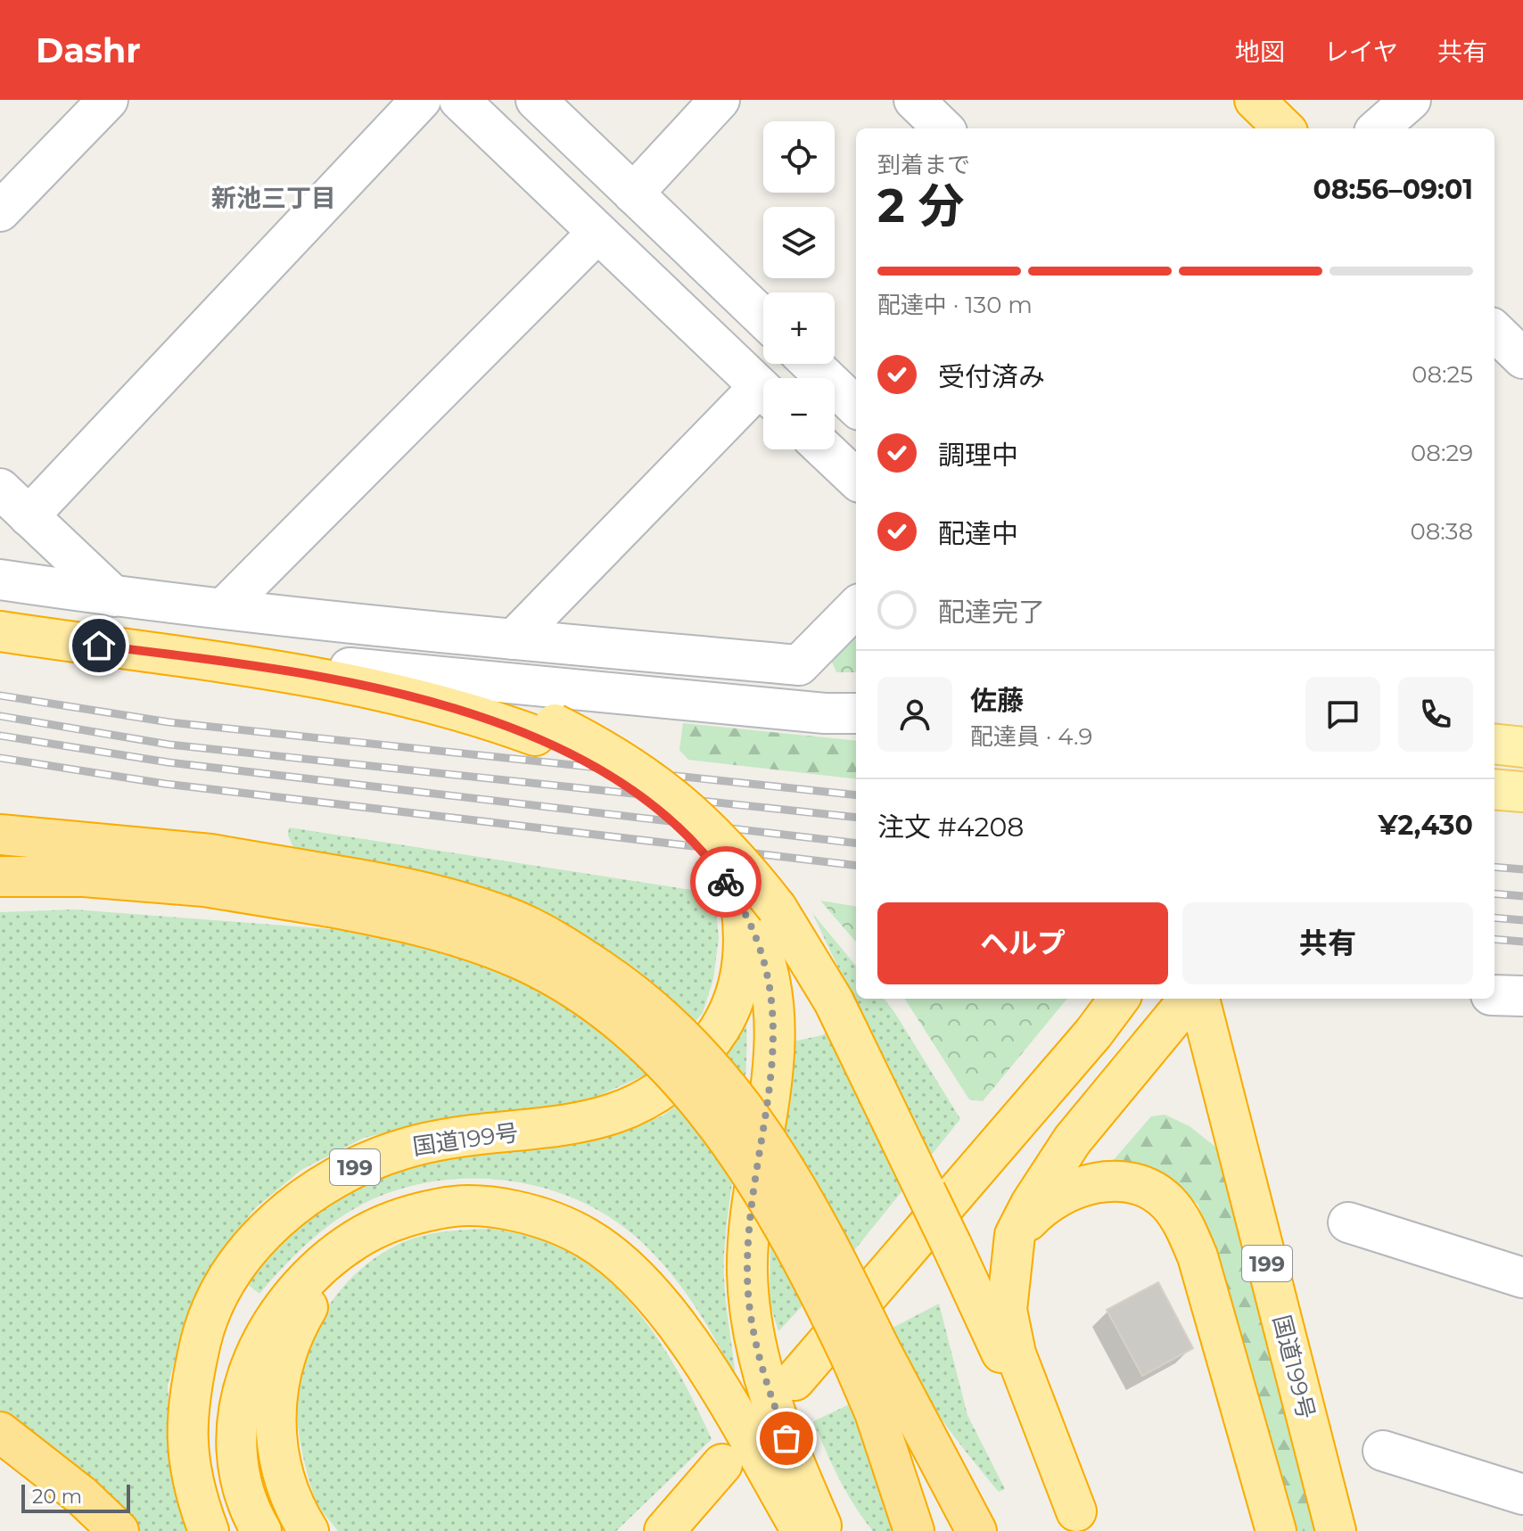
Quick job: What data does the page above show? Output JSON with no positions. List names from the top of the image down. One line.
{"streets":{"highway":["国道199号","199"]},"districts":["新池三丁目"],"scale_bar":"20 m","page":{"header":"Dashr","nav":["地図","レイヤ","共有"],"map_buttons":["+","−"],"heading":["2 分","到着まで","08:56–09:01"],"panel":["佐藤","配達員 · 4.9","注文 #4208","¥2,430"],"bar":"配達中 · 130 m","list":[["受付済み","08:25"],["調理中","08:29"],["配達中","08:38"],"配達完了"],"buttons":["ヘルプ","共有"],"scale":"20 m"}}
